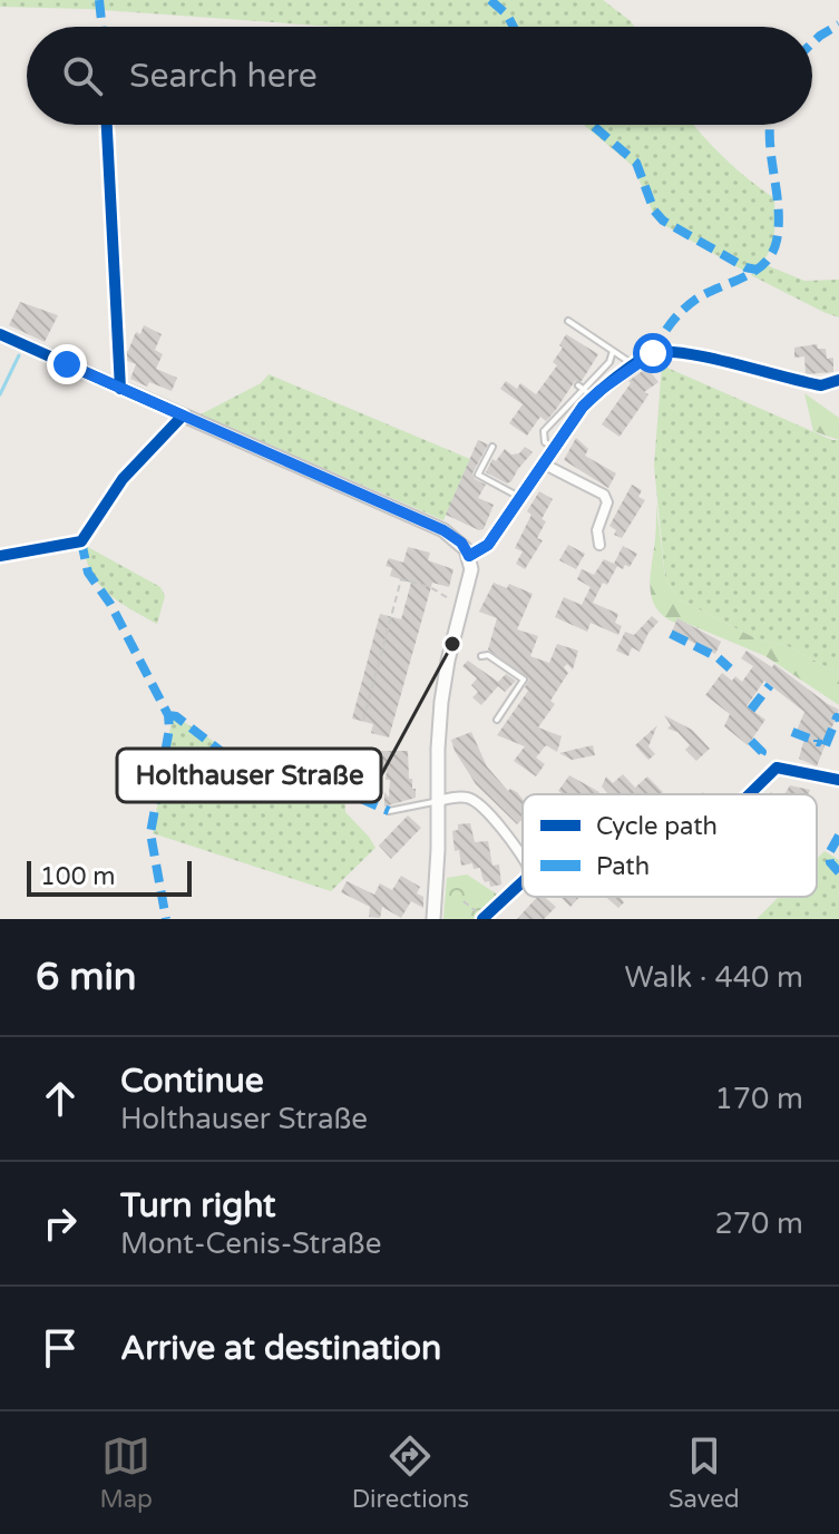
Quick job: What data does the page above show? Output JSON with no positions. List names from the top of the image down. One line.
{"places":["Holthauser Straße"],"legend":["Cycle path","Path"],"scale_bar":"100 m","page":{"search":"Search here","scale":"100 m","heading":["6 min","Walk · 440 m"],"list":[["Continue","Holthauser Straße","170 m"],["Turn right","Mont-Cenis-Straße","270 m"],"Arrive at destination"],"nav":["Map","Directions","Saved"]}}
